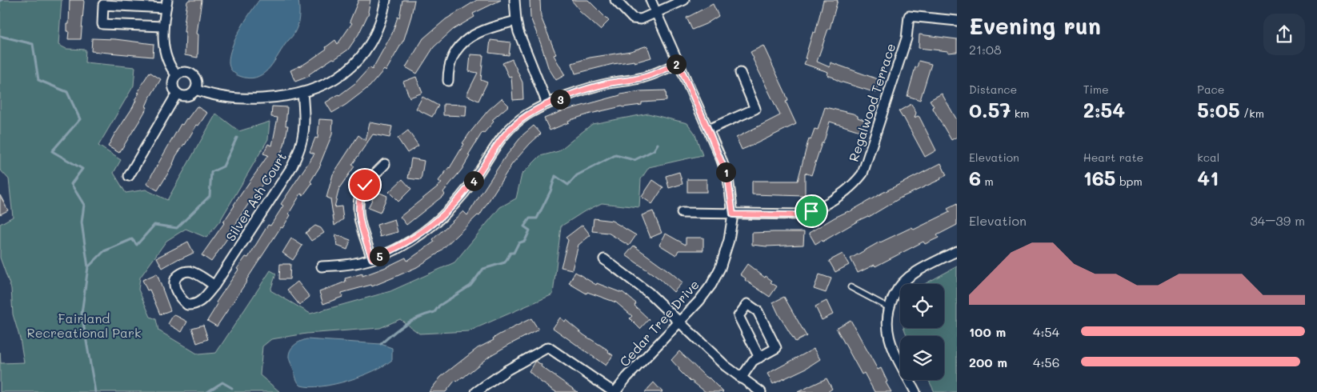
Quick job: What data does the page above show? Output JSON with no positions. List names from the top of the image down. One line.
{"streets":{"street":["Regalwood Terrace","Silver Ash Court","Cedar Tree Drive"]},"crossings":[["Regalwood Terrace","Cedar Tree Drive"]],"parks":["Fairland Recreational Park"],"page":{"heading":["Evening run","21:08"],"pins":["2","3","1","4","5"],"stats":[["Distance","0.57 km"],["Time","2:54"],["Pace","5:05 /km"],["Elevation","6 m"],["Heart rate","165 bpm"],["kcal","41"]],"chart":["Elevation","34–39 m"],"list":[{"name":"100 m","note":"4:54"},{"name":"200 m","note":"4:56"}]}}
